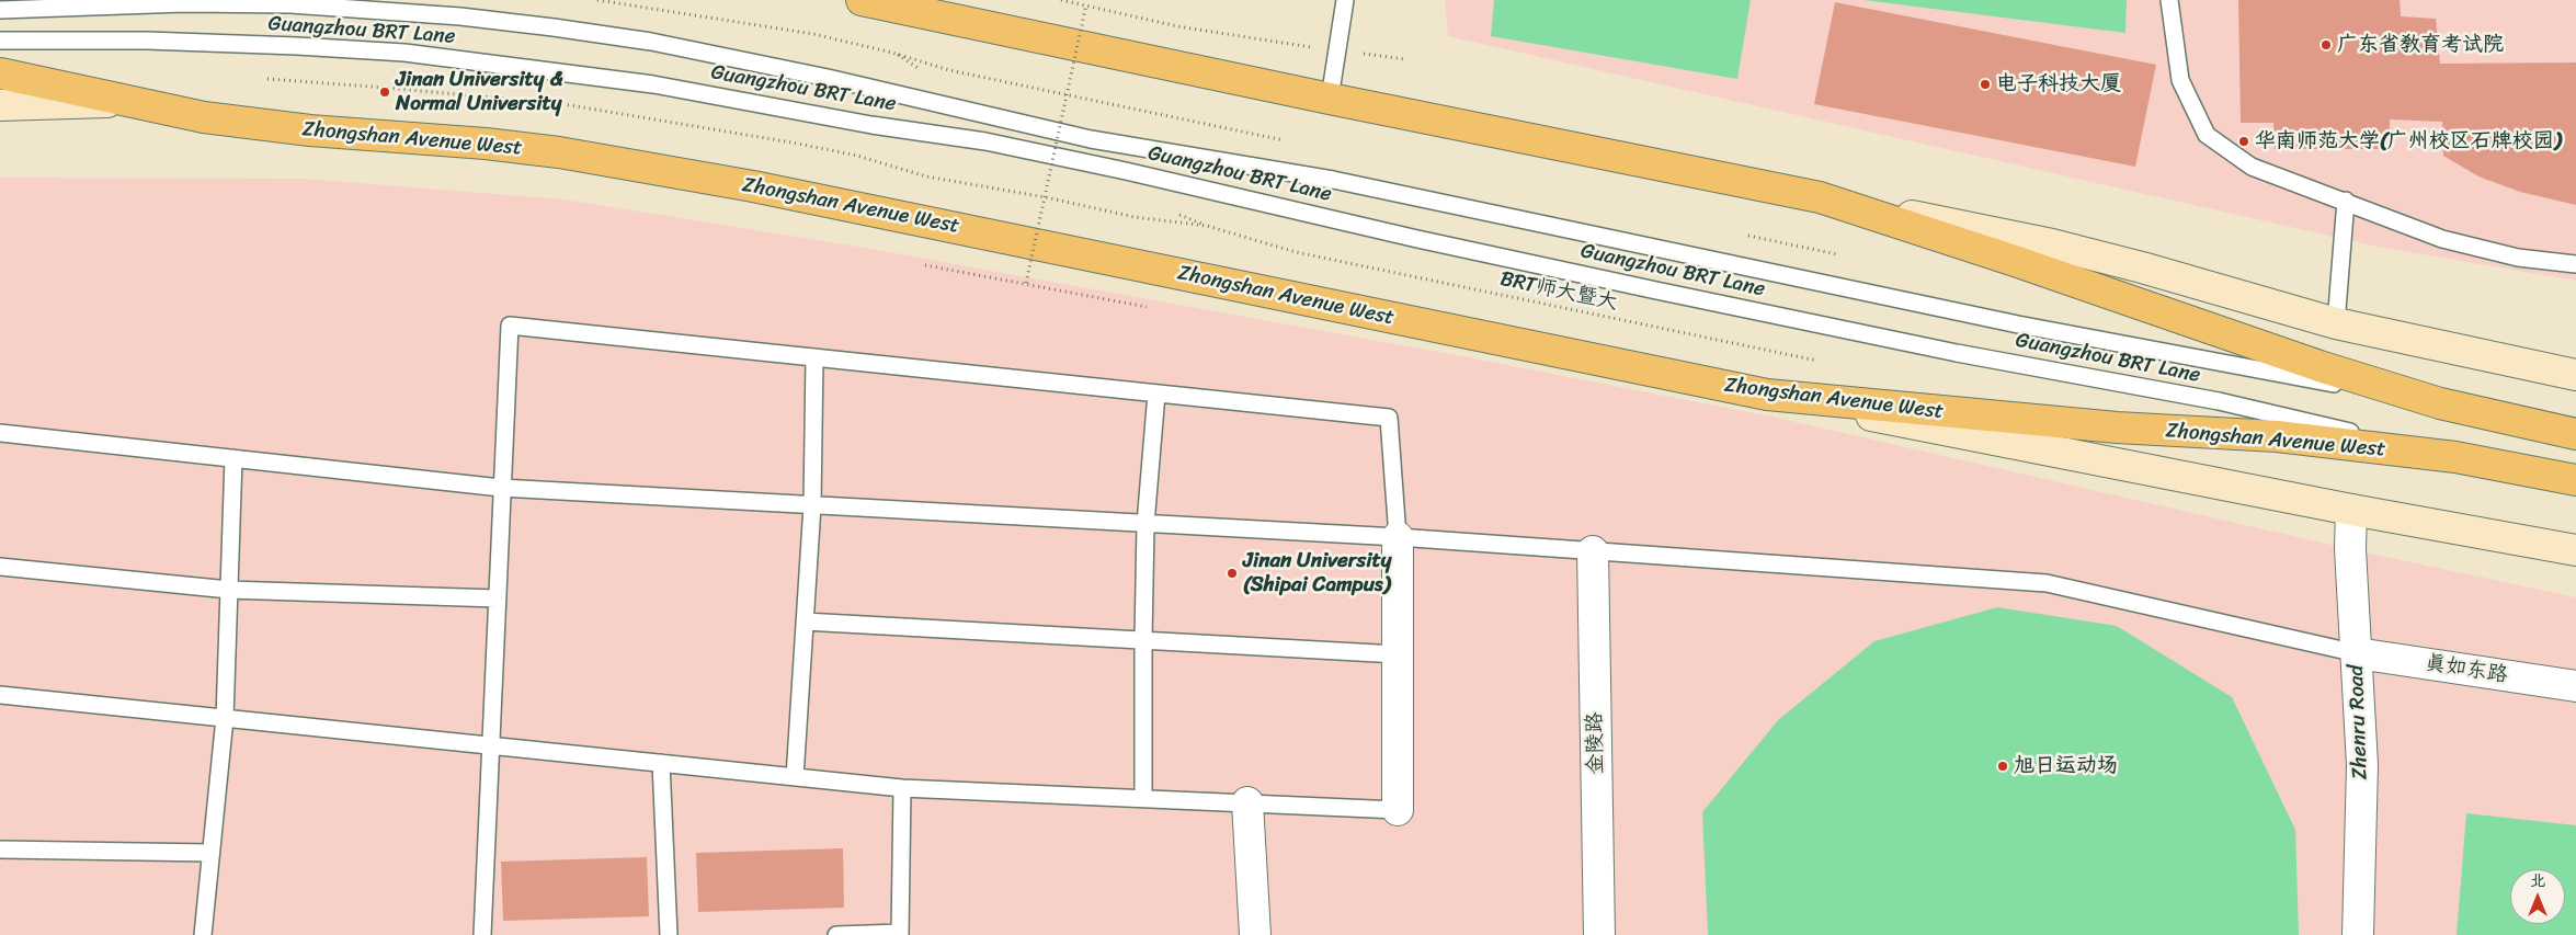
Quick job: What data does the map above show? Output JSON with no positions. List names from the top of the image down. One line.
{"streets":{"highway":["Zhongshan Avenue West"],"street":["真如东路","Zhenru Road","金陵路"],"lane":["Guangzhou BRT Lane"],"path":["BRT师大暨大"]},"crossings":[["Guangzhou BRT Lane","Zhongshan Avenue West"],["真如东路","Zhenru Road"]],"places":["广东省教育考试院","电子科技大厦","Jinan University & Normal University","华南师范大学(广州校区石牌校园)","Jinan University (Shipai Campus)","旭日运动场"],"north":"top"}
